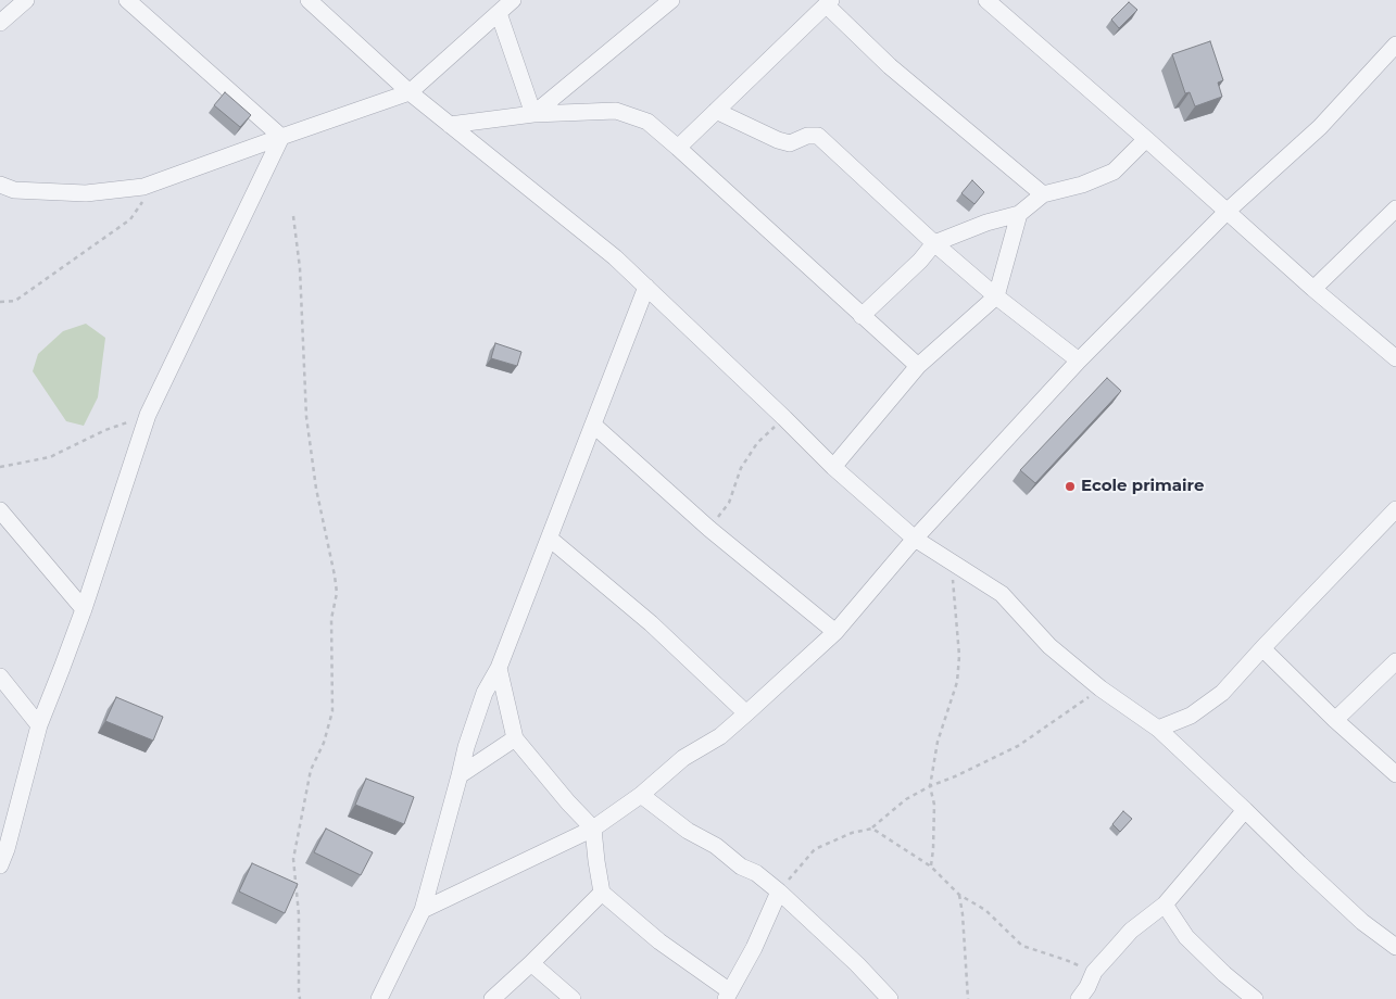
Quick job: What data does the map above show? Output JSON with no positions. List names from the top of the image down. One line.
{"places":["Ecole primaire"]}
